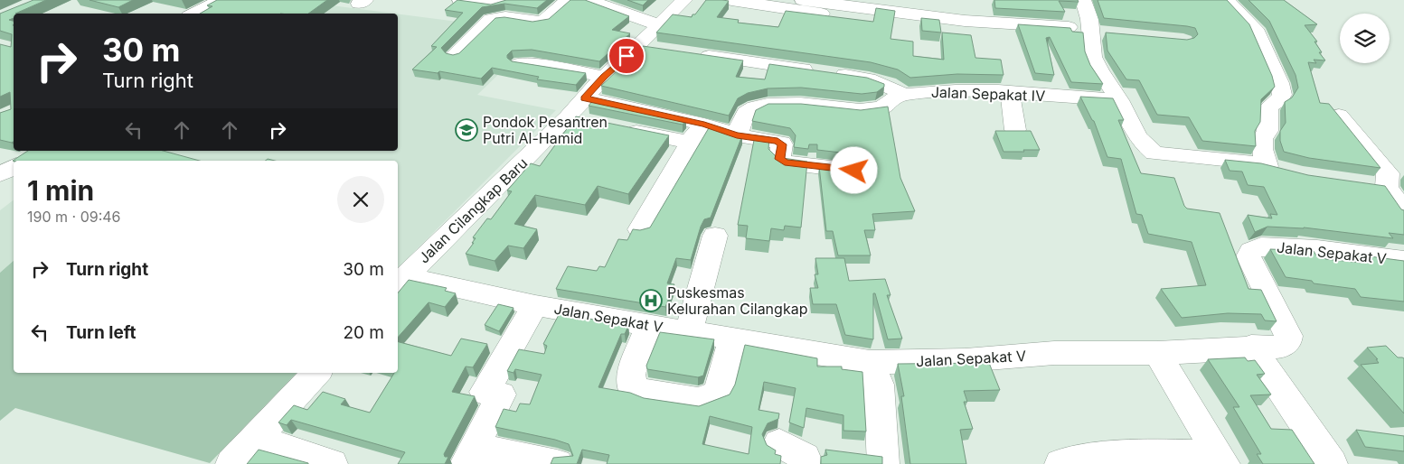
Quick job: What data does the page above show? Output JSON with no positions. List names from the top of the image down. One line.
{"streets":{"street":["Jalan Sepakat IV","Jalan Cilangkap Baru","Jalan Sepakat V"]},"crossings":[["Jalan Cilangkap Baru","Jalan Sepakat V"]],"places":{"school or university":["Pondok Pesantren Putri Al-Hamid"],"hospital":["Puskesmas Kelurahan Cilangkap"]},"page":{"turn":["30 m","Turn right"],"heading":["1 min","190 m · 09:46"],"list":[{"name":"Turn right","value":"30 m"},{"name":"Turn left","value":"20 m"}]}}
